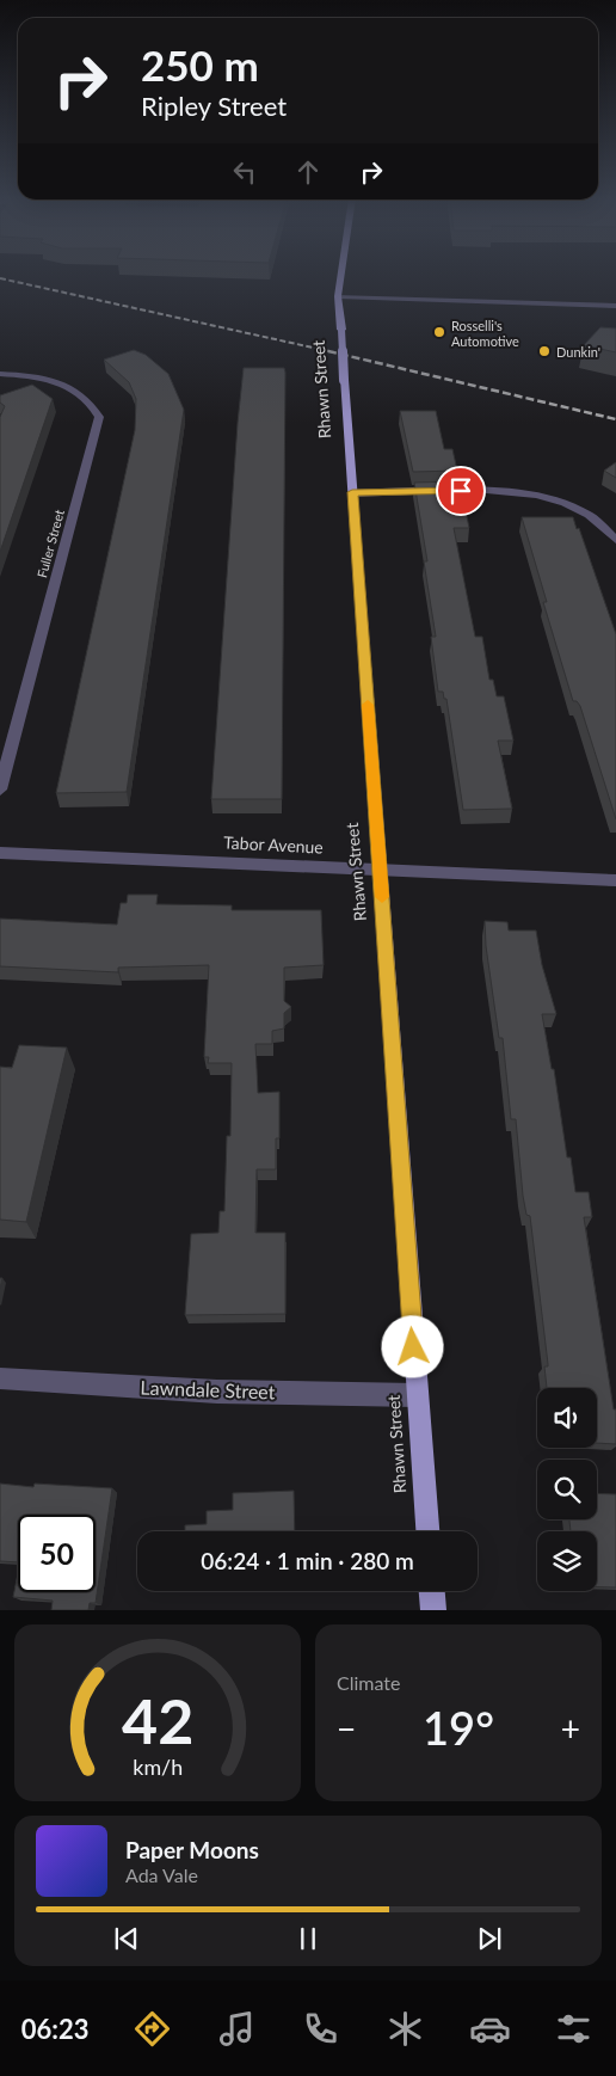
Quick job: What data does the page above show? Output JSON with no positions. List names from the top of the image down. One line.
{"streets":{"main road":["Rhawn Street"],"street":["Fuller Street","Tabor Avenue","Lawndale Street"]},"crossings":[["Rhawn Street","Tabor Avenue"],["Rhawn Street","Lawndale Street"]],"places":["Rosselli's Automotive","Dunkin'"],"page":{"turn":["250 m","Ripley Street"],"limit":"50","trip":"06:24 · 1 min · 280 m","tile":"Climate","heat":["−","19°","+"],"song":["Paper Moons","Ada Vale"],"tabs":"06:23","gauge":["42","km/h"]}}
